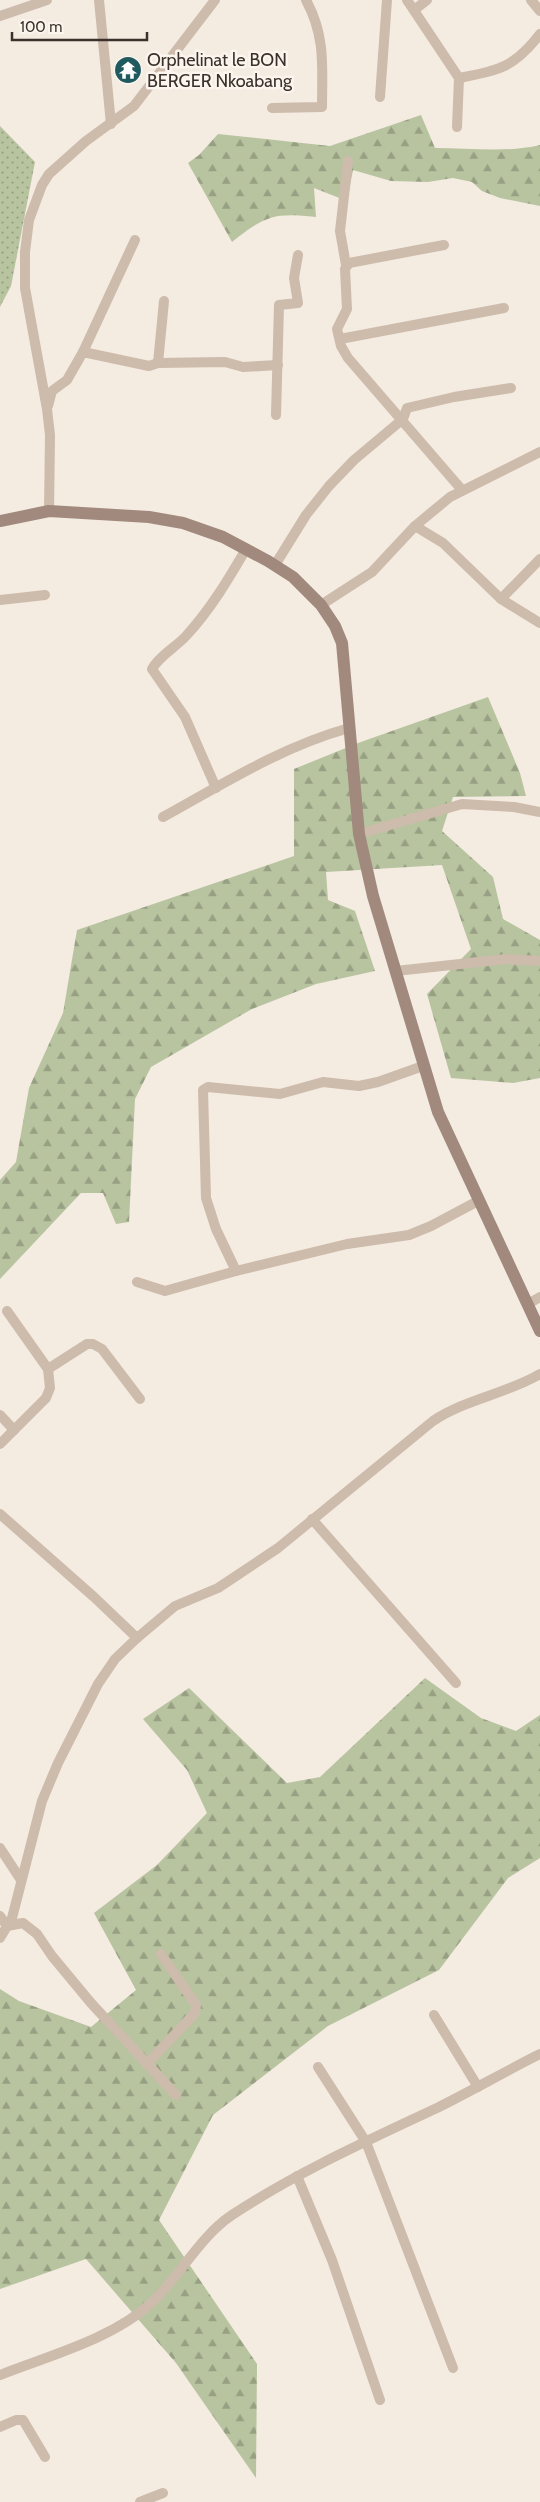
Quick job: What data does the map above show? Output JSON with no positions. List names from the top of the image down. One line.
{"places":{"temple":["Orphelinat le BON BERGER Nkoabang"]},"scale_bar":"100 m"}
